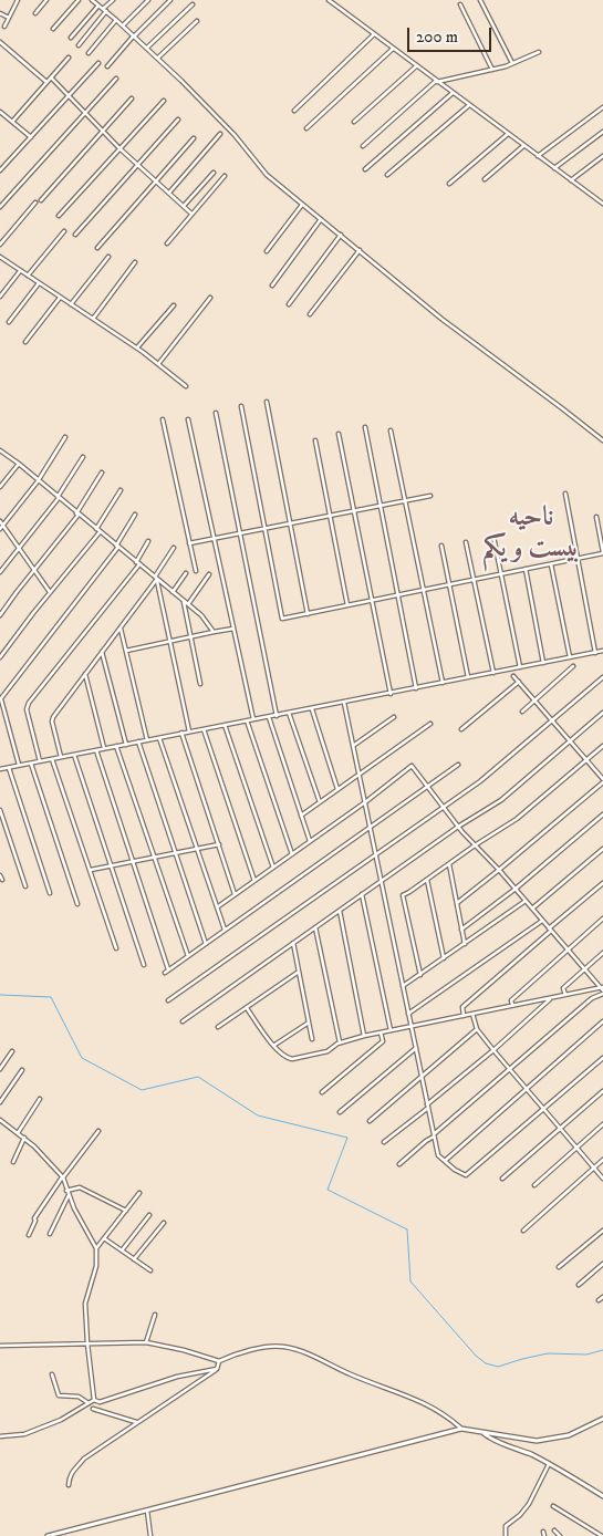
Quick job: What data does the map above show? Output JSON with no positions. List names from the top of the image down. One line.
{"districts":["ناحیه بیست و یکم"],"scale_bar":"200 m"}
